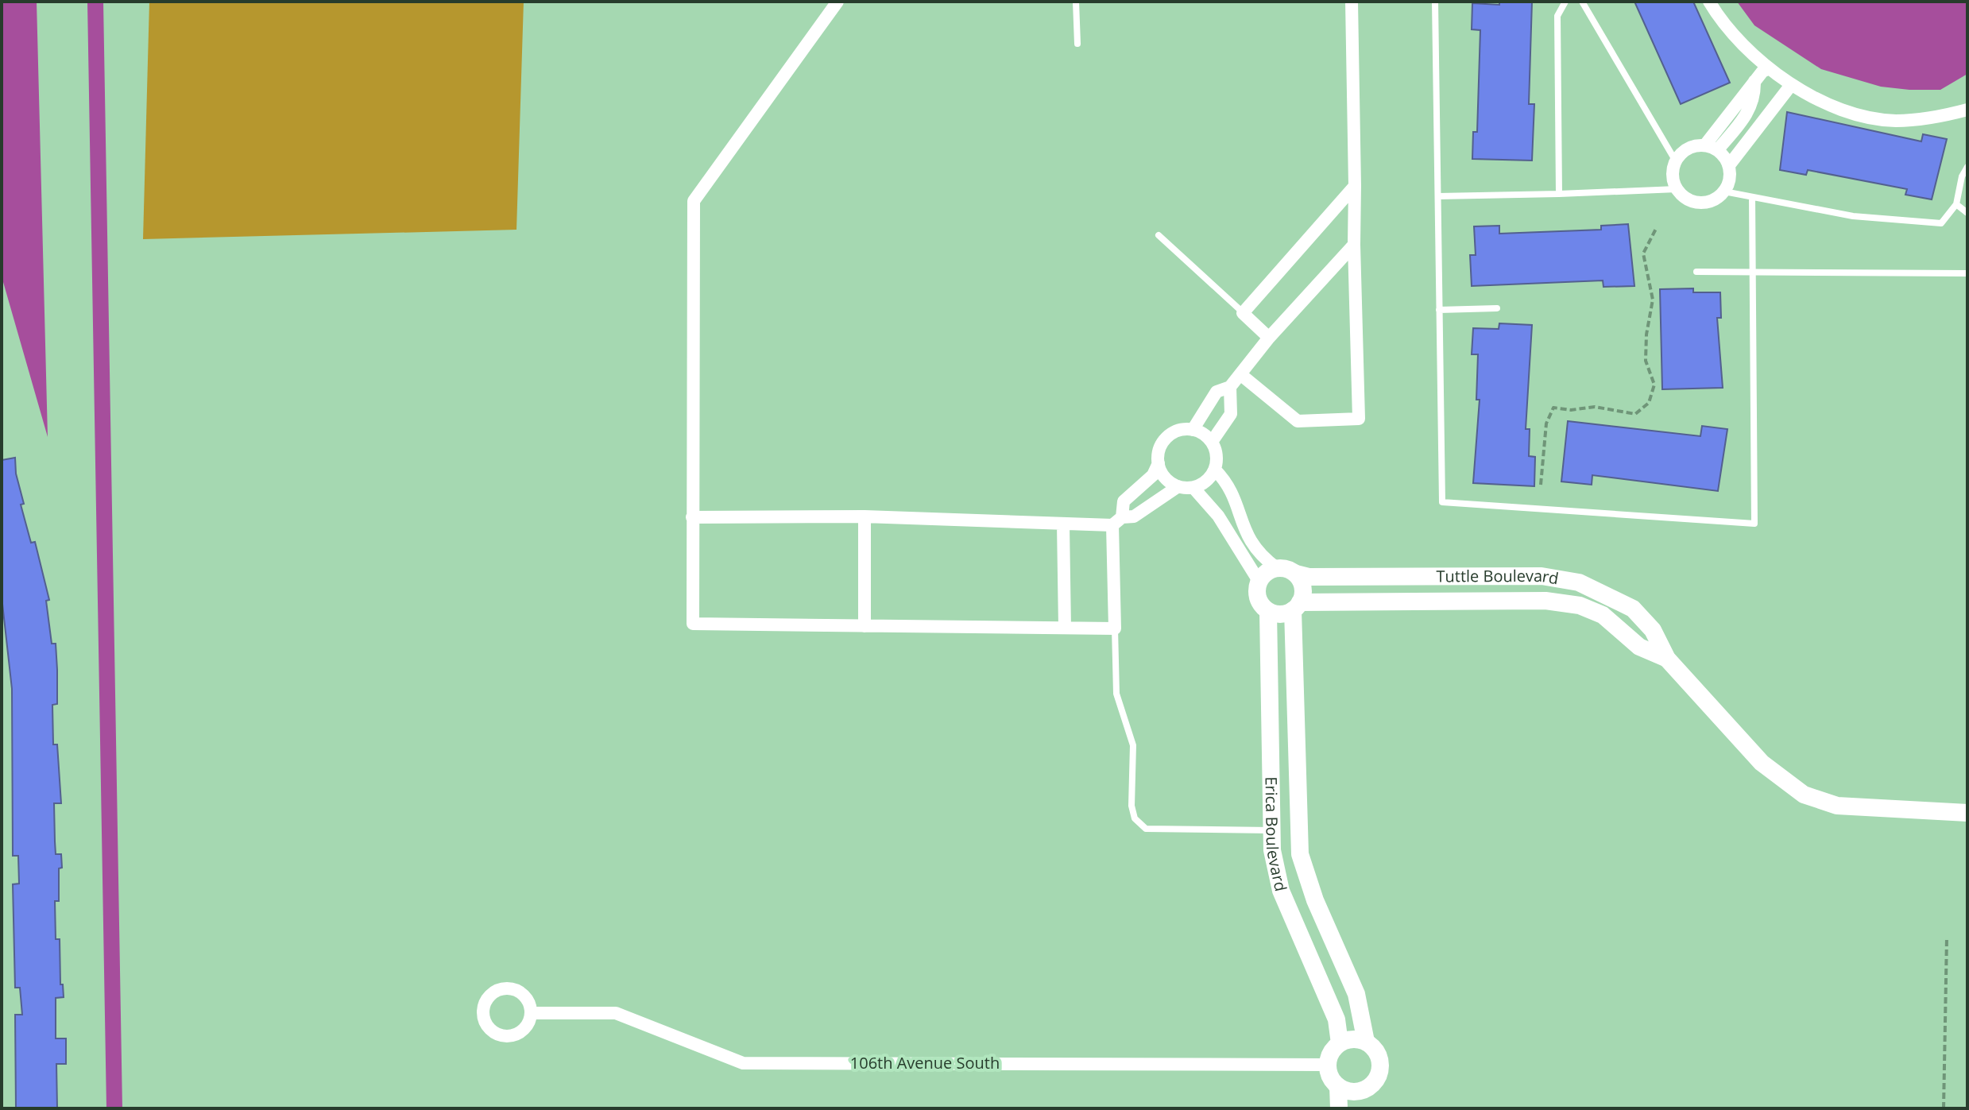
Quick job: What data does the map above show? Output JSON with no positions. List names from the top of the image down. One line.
{"streets":{"street":["Tuttle Boulevard","Erica Boulevard","106th Avenue South"]},"crossings":[["Tuttle Boulevard","Erica Boulevard"],["Erica Boulevard","106th Avenue South"]]}
